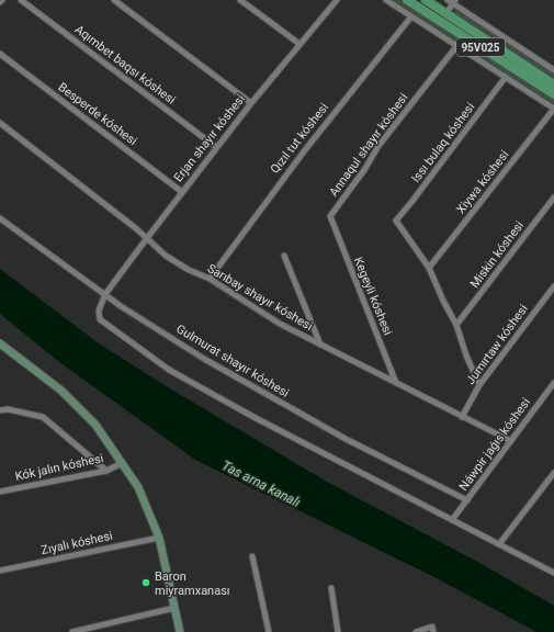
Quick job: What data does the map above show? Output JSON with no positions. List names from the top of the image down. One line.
{"streets":{"main road":["95V025"],"street":["Aqımbet baqsı kóshesi","Besperde kóshesi","Erjan shayır kóshesi","Qızıl tut kóshesi","Issı bulaq kóshesi","Annaqul shayır kóshesi","Xiywa kóshesi","Miskin kóshesi","Kegeyli kóshesi","Sarıbay shayır kóshesi","Jumırtaw kóshesi","Gulmurat shayır kóshesi","Náwpir jaǵıs kóshesi","Kók jalın kóshesi","Zıyalı kóshesi"]},"crossings":[["Aqımbet baqsı kóshesi","Erjan shayır kóshesi"],["Besperde kóshesi","Erjan shayır kóshesi"],["Erjan shayır kóshesi","Sarıbay shayır kóshesi"],["Erjan shayır kóshesi","Gulmurat shayır kóshesi"],["Qızıl tut kóshesi","Sarıbay shayır kóshesi"],["Issı bulaq kóshesi","Xiywa kóshesi"],["Annaqul shayır kóshesi","Kegeyli kóshesi"],["Kegeyli kóshesi","Sarıbay shayır kóshesi"],["Sarıbay shayır kóshesi","Jumırtaw kóshesi"],["Sarıbay shayır kóshesi","Náwpir jaǵıs kóshesi"],["Gulmurat shayır kóshesi","Náwpir jaǵıs kóshesi"]],"water":["Tas arna kanalı"],"places":["Baron miyramxanası"]}
